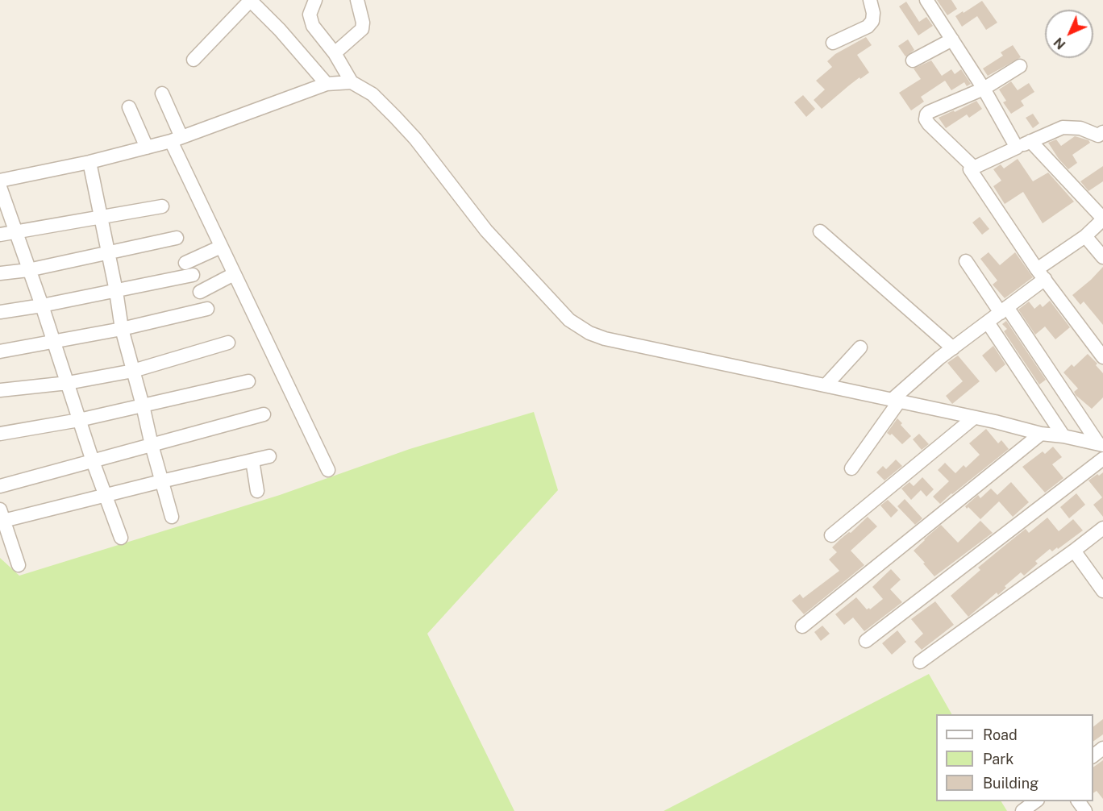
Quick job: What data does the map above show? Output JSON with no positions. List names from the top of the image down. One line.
{"legend":["Road","Park","Building"],"north":"bottom left"}
